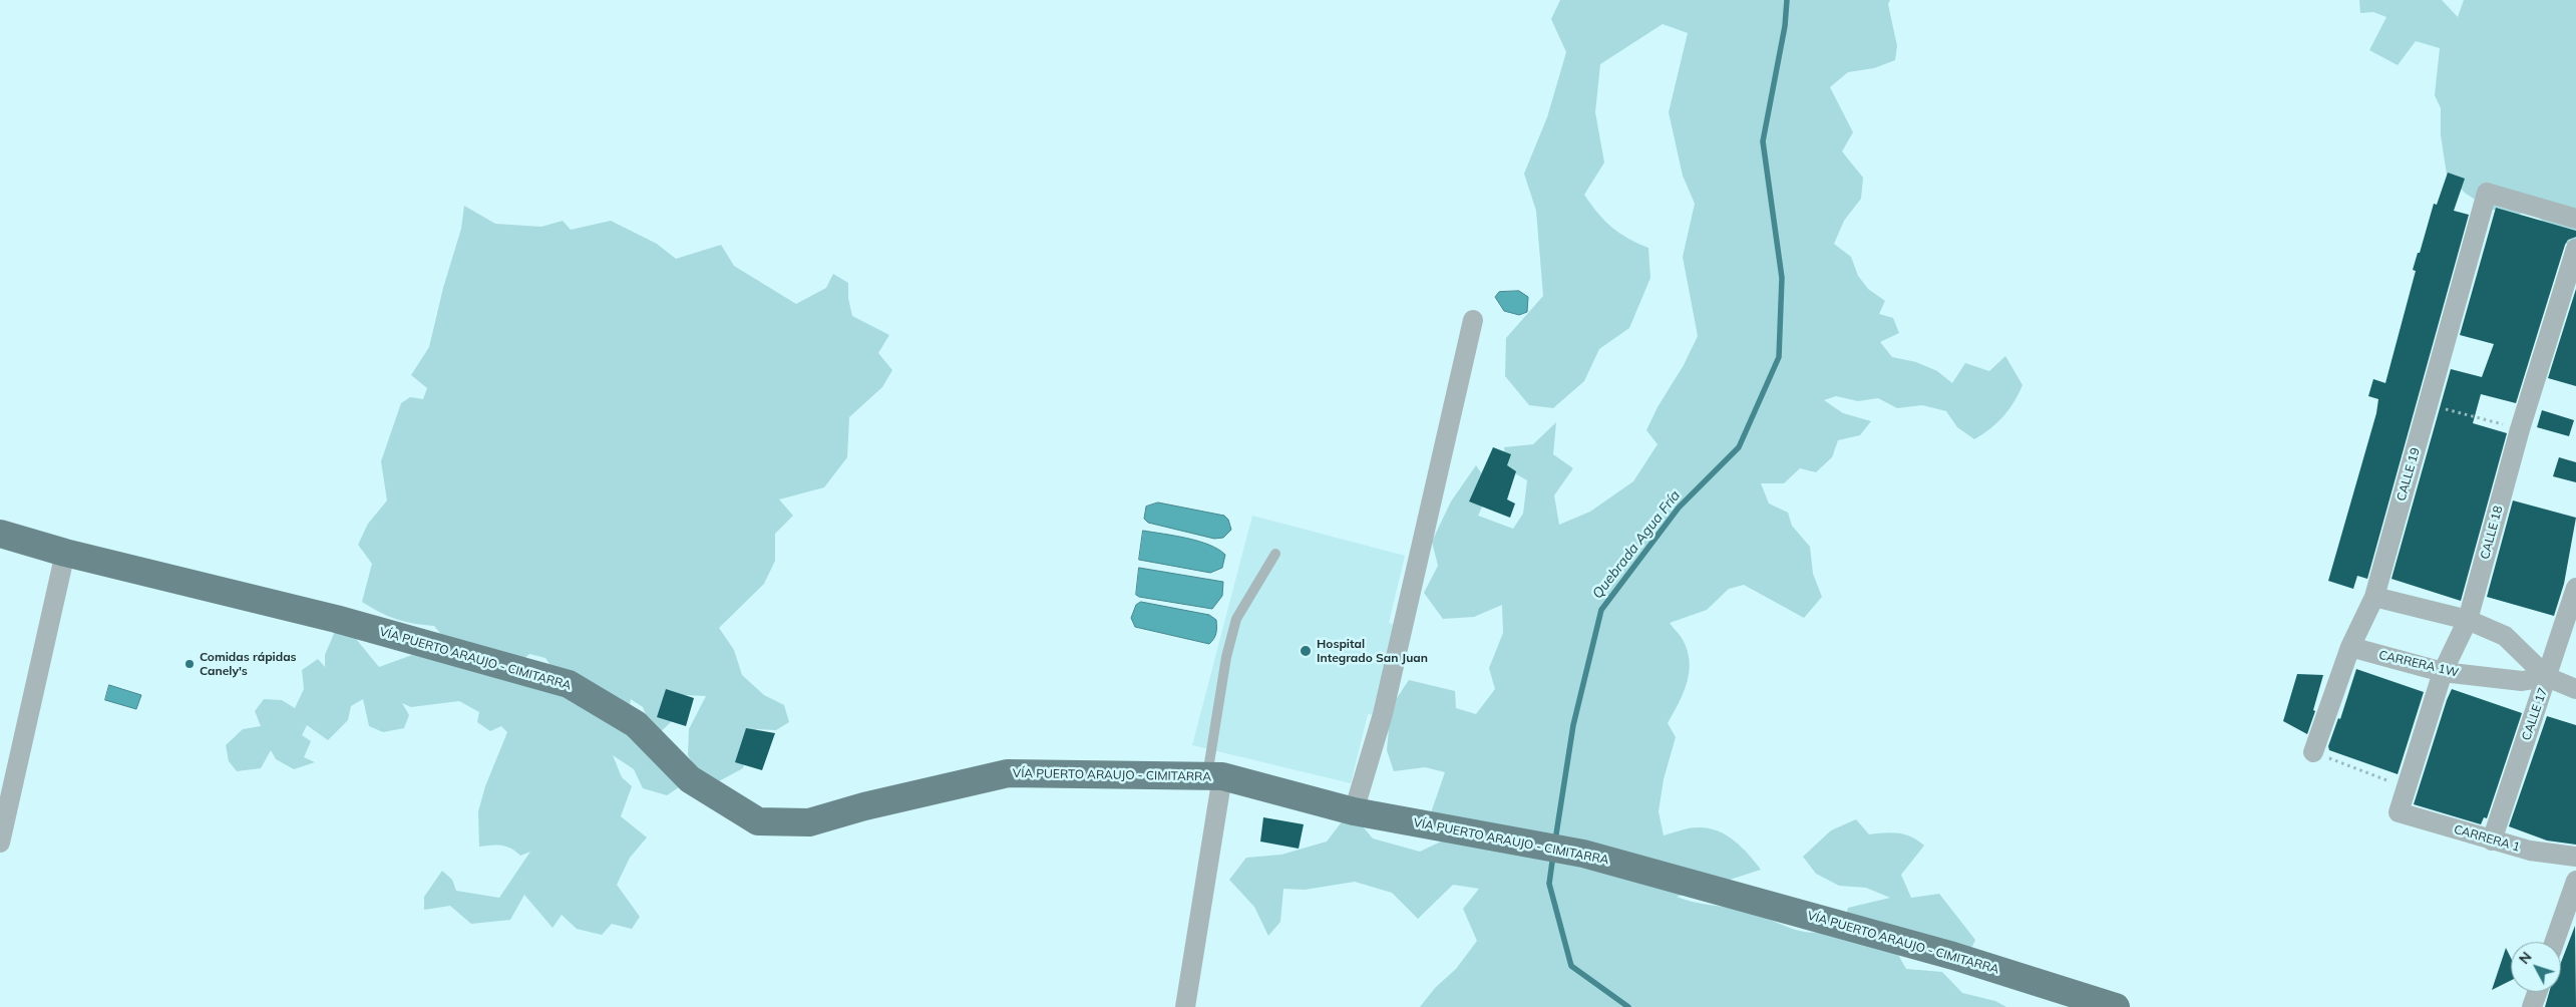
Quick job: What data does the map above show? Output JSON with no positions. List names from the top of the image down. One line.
{"streets":{"main road":["VÍA PUERTO ARAUJO - CIMITARRA"],"street":["CALLE 19","CALLE 18","CARRERA 1W","CALLE 17","CARRERA 1"]},"crossings":[["CALLE 19","CARRERA 1W"],["CALLE 18","CARRERA 1W"],["CALLE 18","CARRERA 1"],["CARRERA 1W","CALLE 17"],["CALLE 17","CARRERA 1"]],"water":["Quebrada Agua Fría"],"places":["Hospital Integrado San Juan","Comidas rápidas Canely's"],"north":"top left"}
